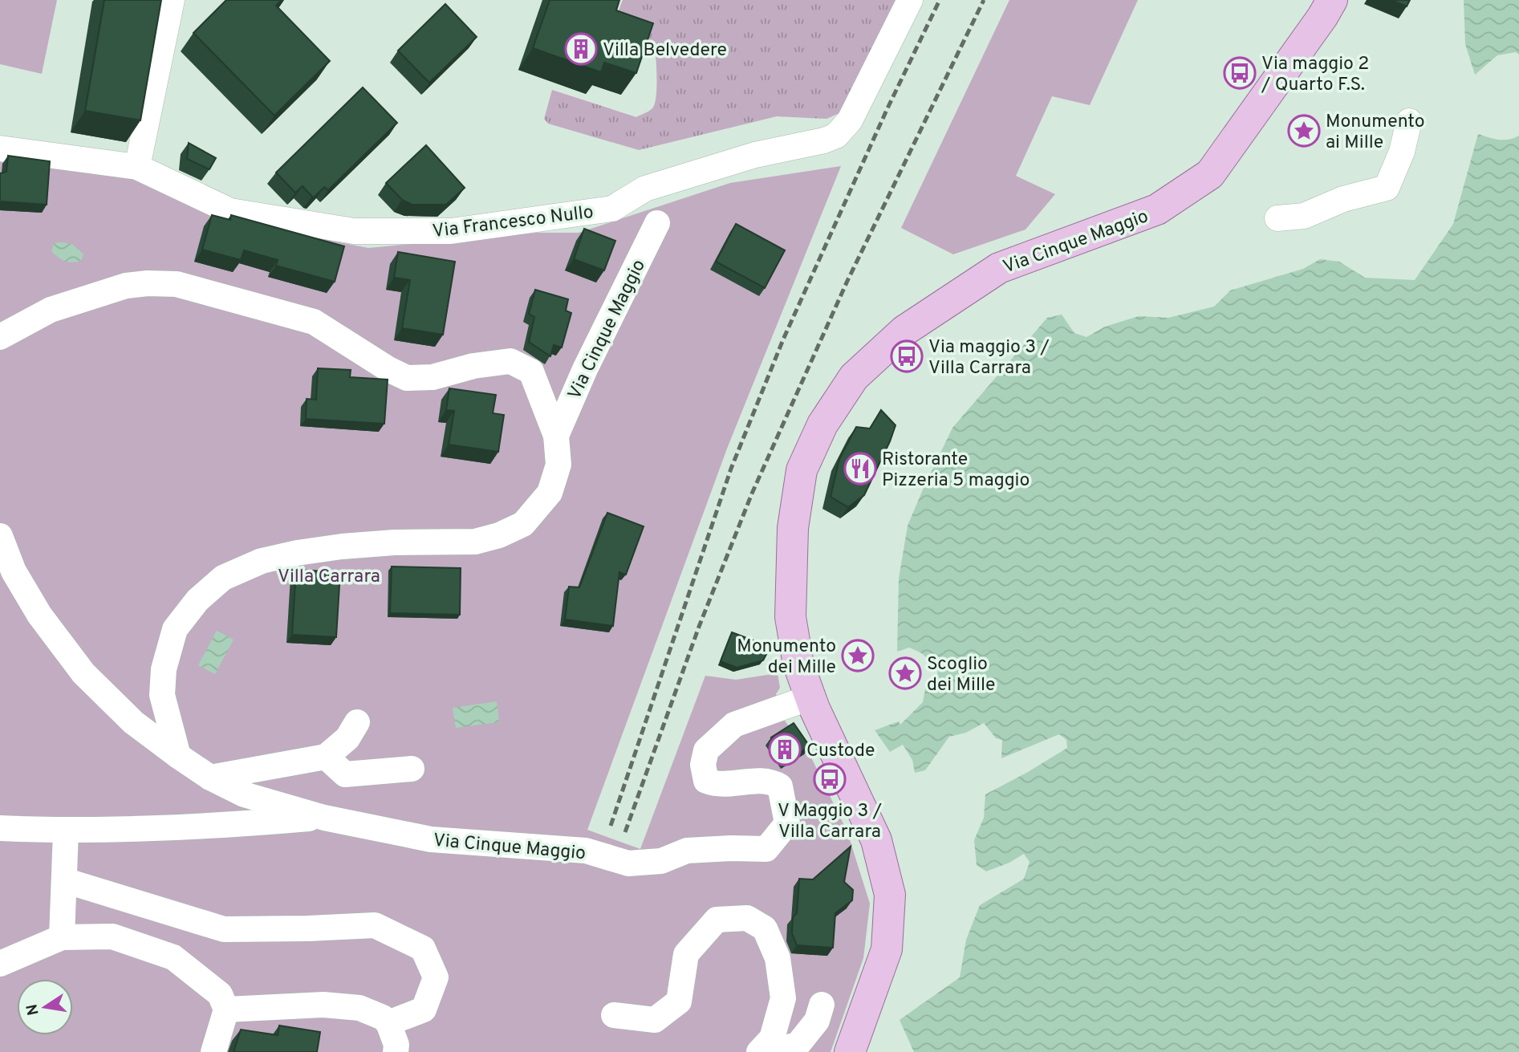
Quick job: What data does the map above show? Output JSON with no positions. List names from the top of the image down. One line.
{"streets":{"main road":["Via Cinque Maggio"],"street":["Via Francesco Nullo"]},"parks":["Villa Carrara"],"places":{"building":["Villa Belvedere","Custode"],"bus stop":["Via maggio 2 / Quarto F.S.","Via maggio 3 / Villa Carrara","V Maggio 3 / Villa Carrara"],"place":["Monumento ai Mille","Monumento dei Mille","Scoglio dei Mille"],"restaurant":["Ristorante Pizzeria 5 maggio"]},"north":"left"}
